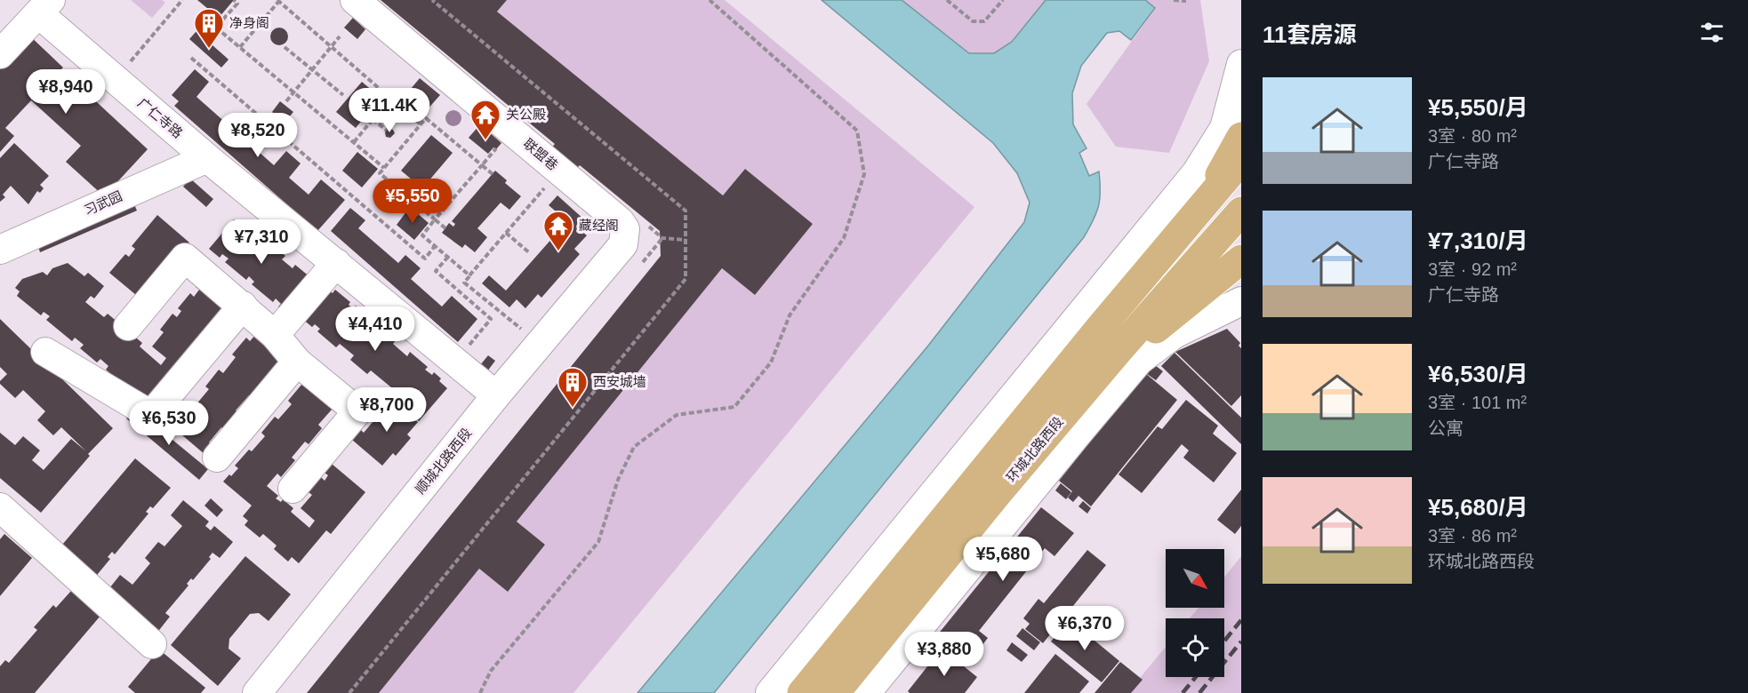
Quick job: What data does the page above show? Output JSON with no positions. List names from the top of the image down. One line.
{"streets":{"main road":["环城北路西段"],"street":["广仁寺路","联盟巷","习武园","顺城北路西段"]},"crossings":[["广仁寺路","习武园"],["广仁寺路","顺城北路西段"],["联盟巷","顺城北路西段"]],"places":{"building":["净身阁","西安城墙"],"temple":["关公殿","藏经阁"]},"north":"bottom right","page":{"heading":"11套房源","list":[{"name":"¥5,550/月","note":"3室 · 80 m² · 广仁寺路"},{"name":"¥7,310/月","note":"3室 · 92 m² · 广仁寺路"},{"name":"¥6,530/月","note":"3室 · 101 m² · 公寓"},{"name":"¥5,680/月","note":"3室 · 86 m² · 环城北路西段"}],"price":["¥8,940","¥11.4K","¥8,520","¥5,550","¥7,310","¥4,410","¥8,700","¥6,530","¥5,680","¥6,370","¥3,880"]}}
